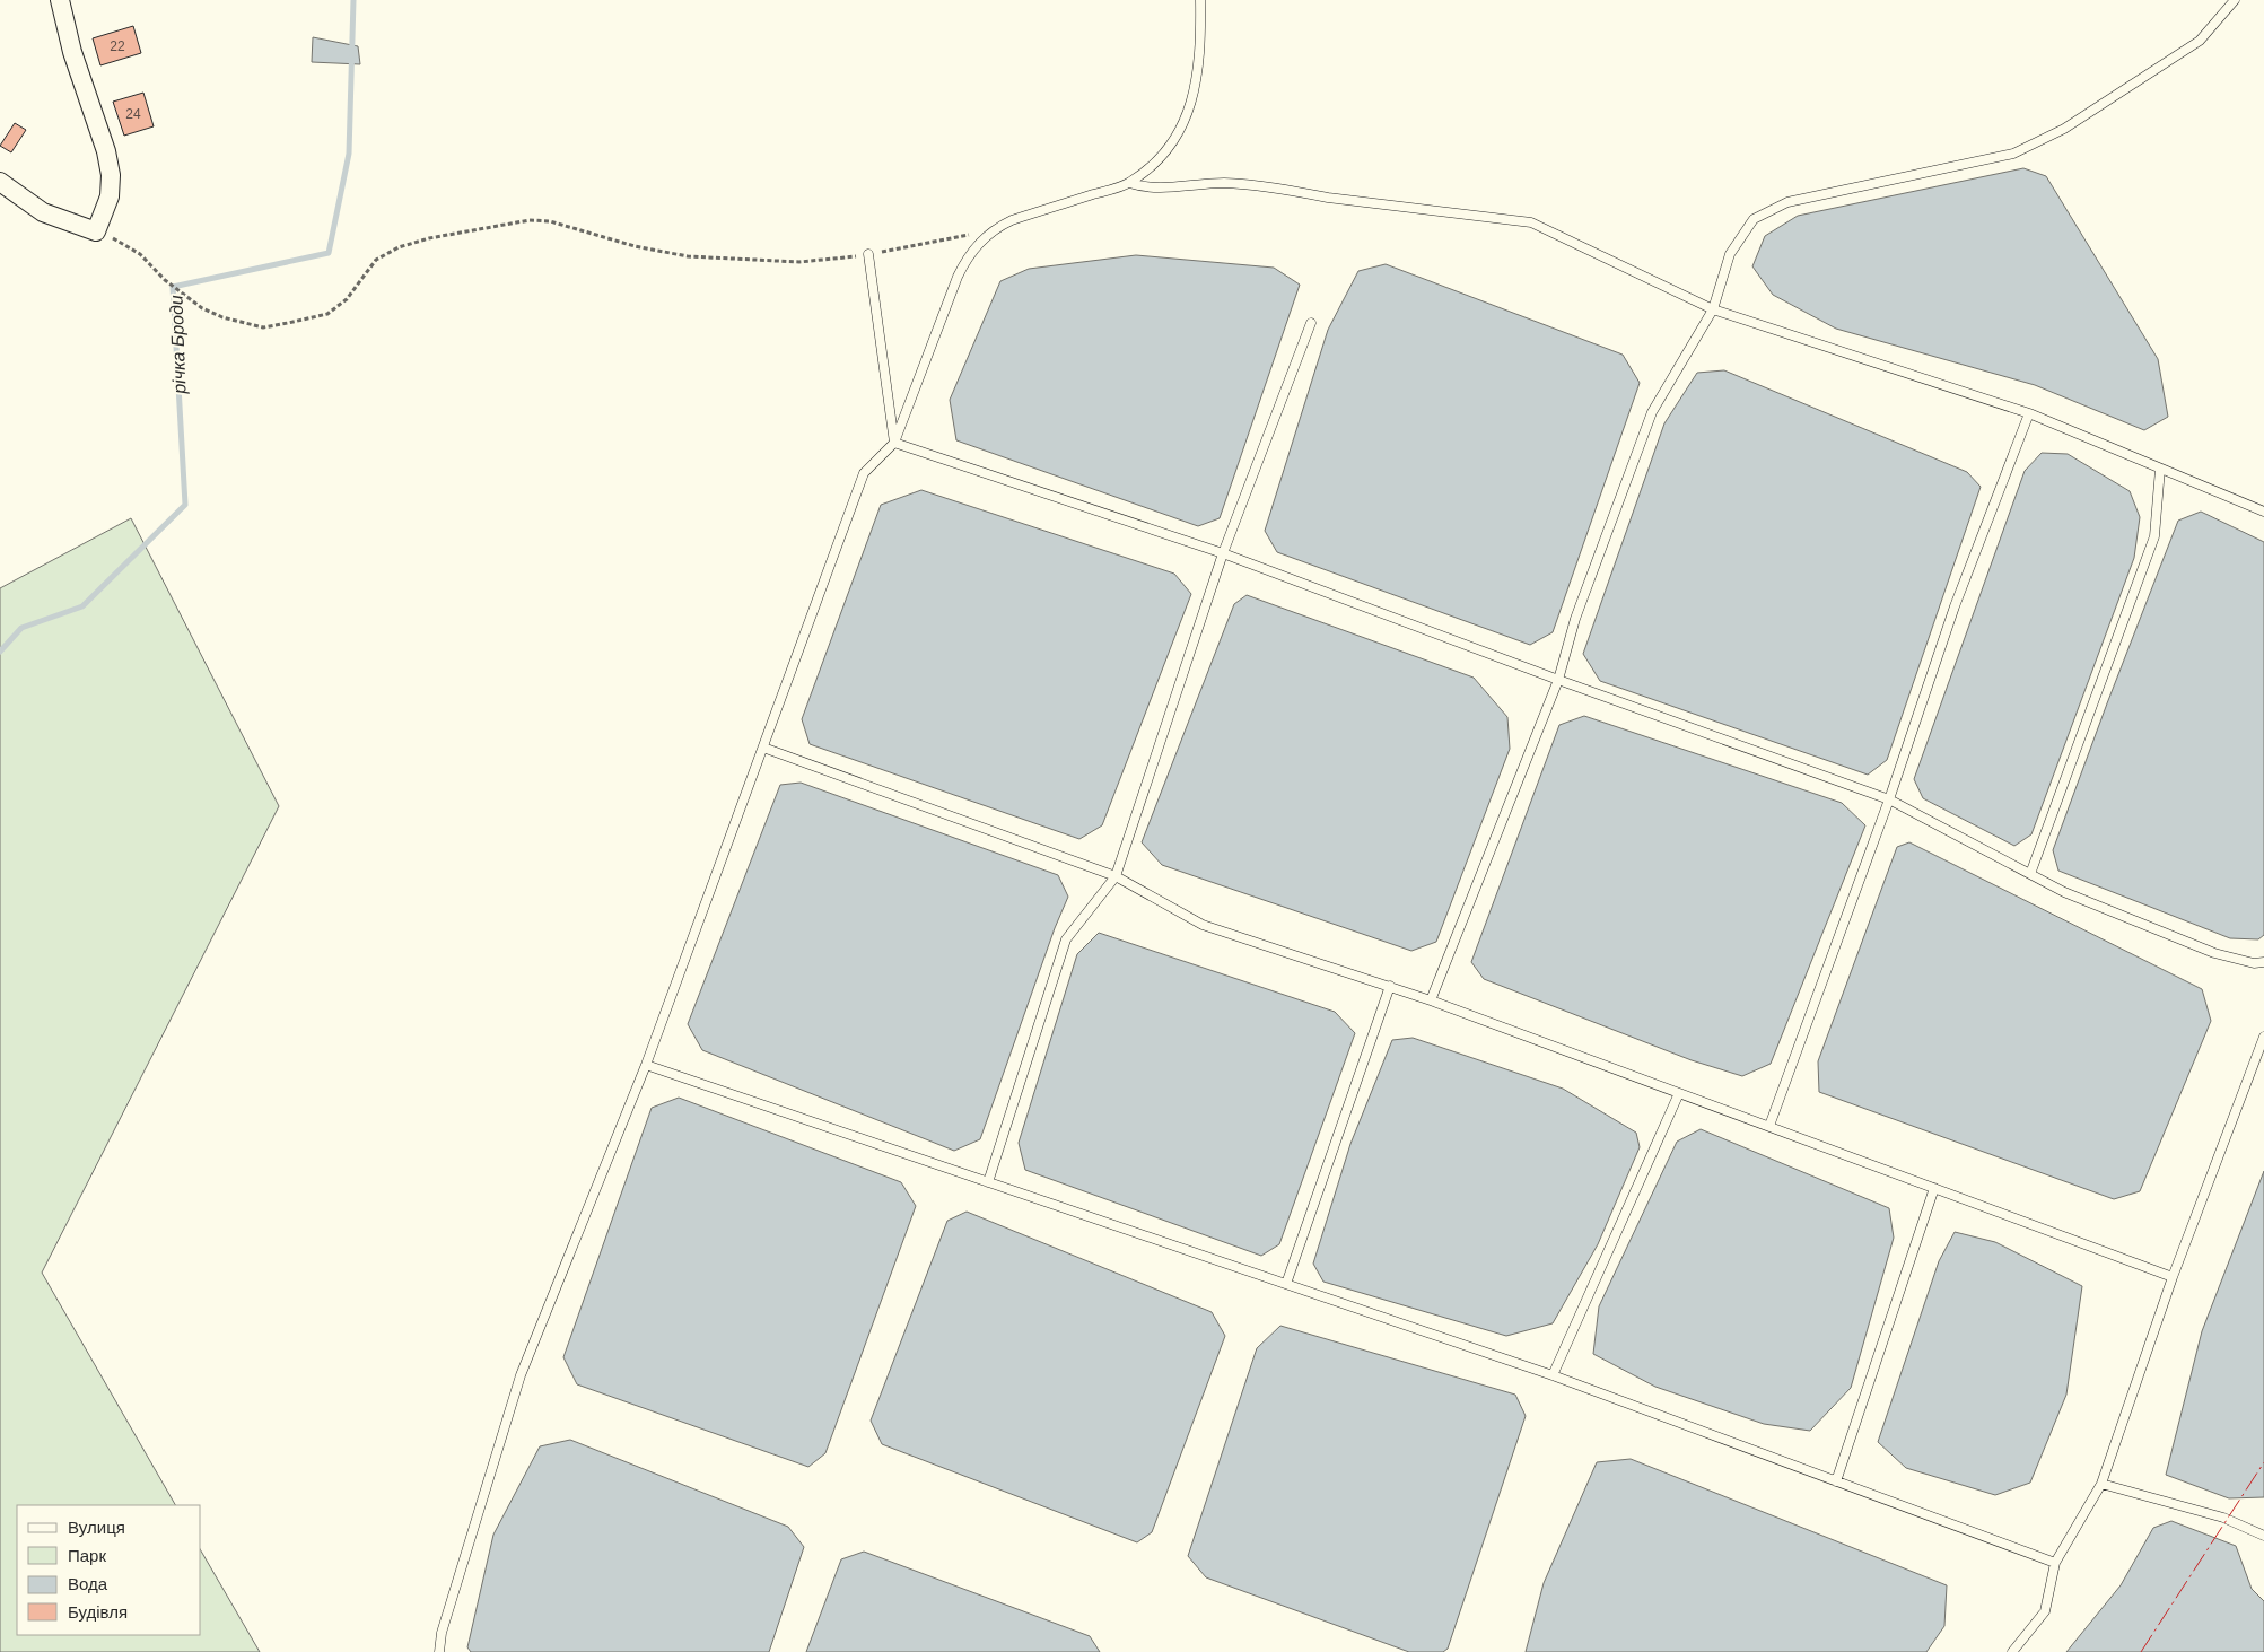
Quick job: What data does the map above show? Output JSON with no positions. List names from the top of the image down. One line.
{"water":["річка Броди"],"house_numbers":["22","24"],"legend":["Вулиця","Парк","Вода","Будівля"]}
